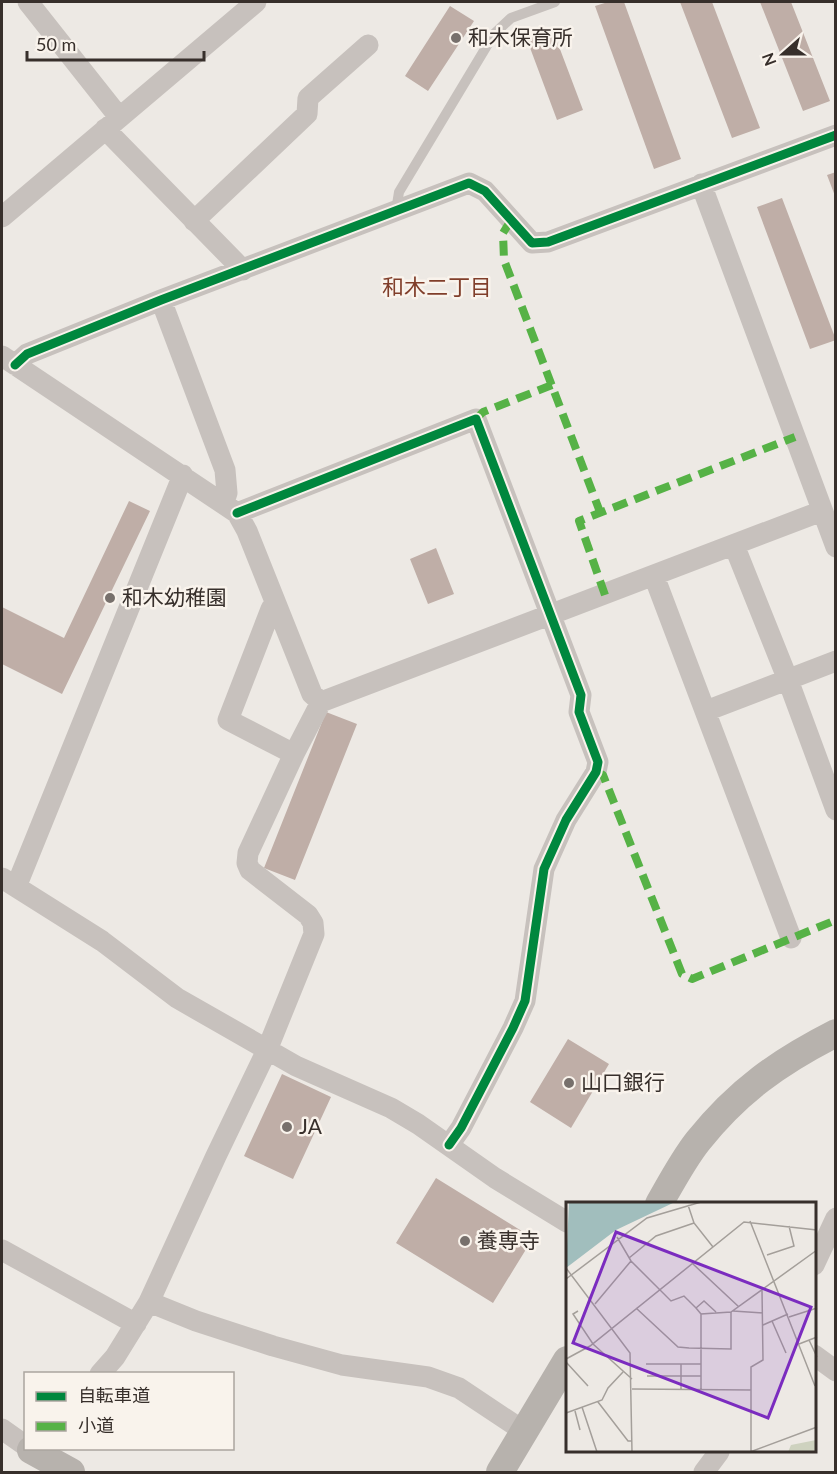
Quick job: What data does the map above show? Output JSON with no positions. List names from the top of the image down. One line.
{"districts":["和木二丁目"],"places":["和木保育所","和木幼稚園","山口銀行","JA","養専寺"],"legend":["自転車道","小道"],"scale_bar":"50 m","north":"left"}
